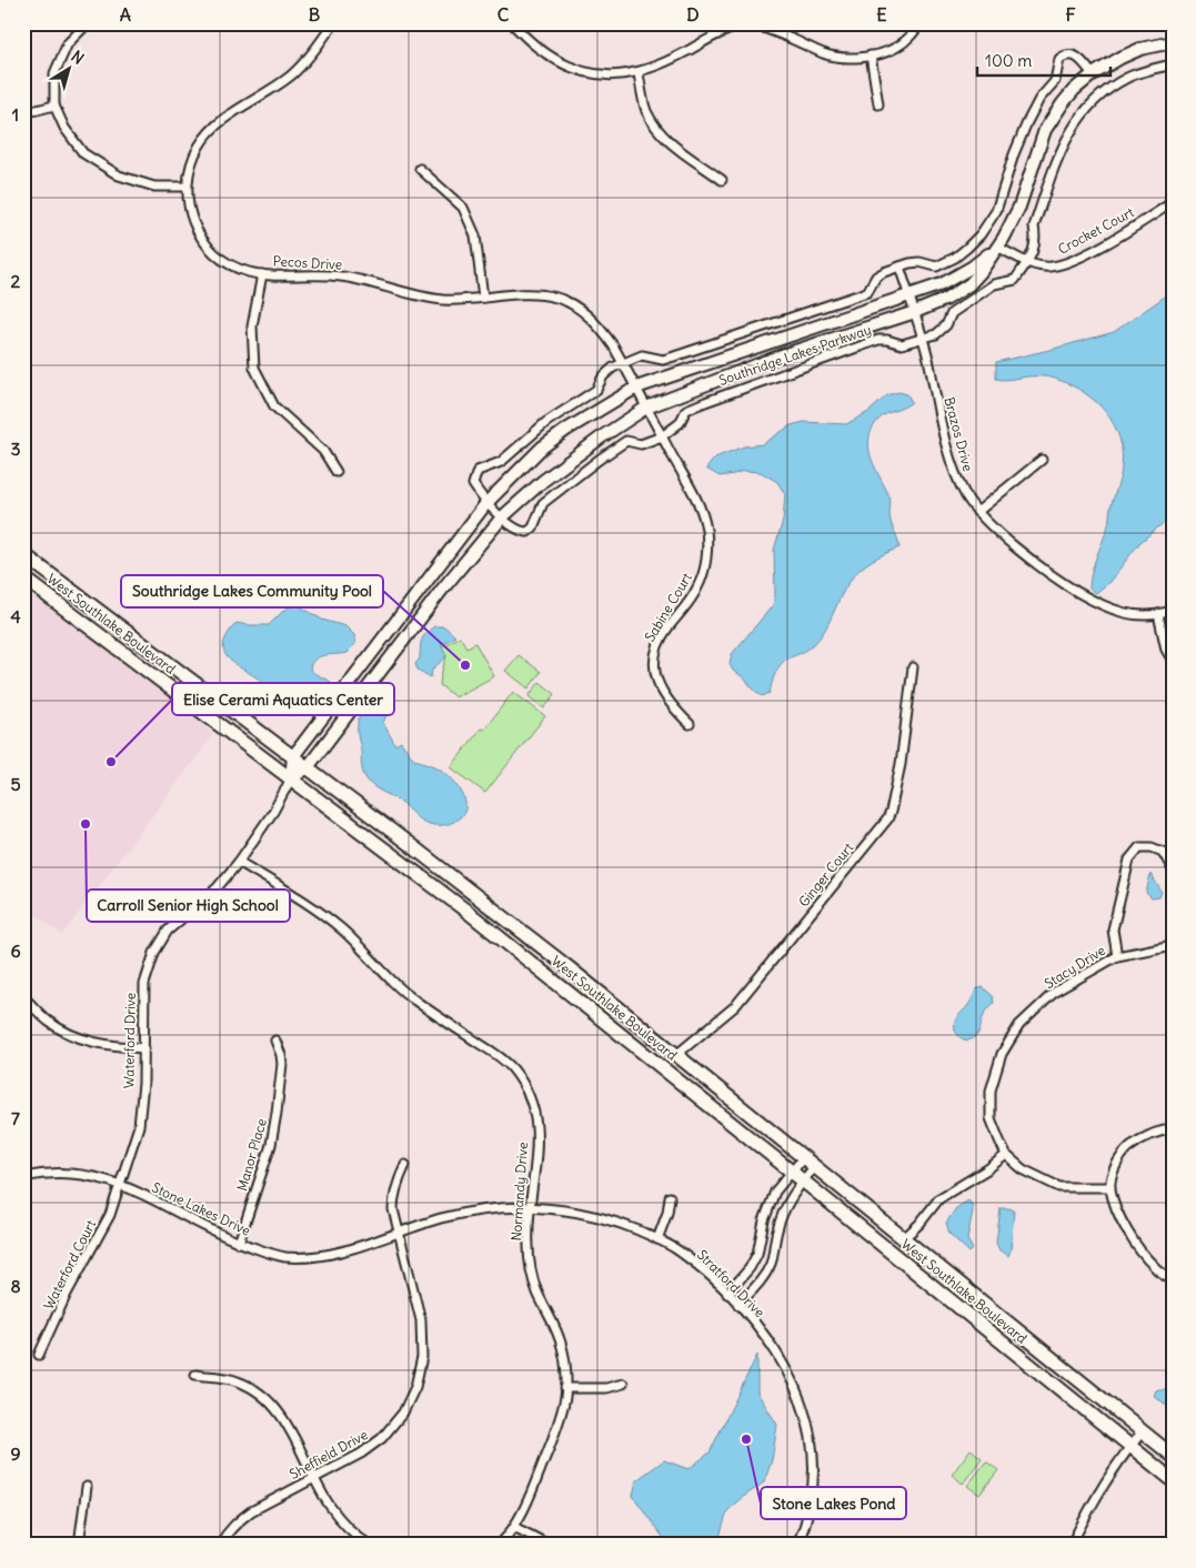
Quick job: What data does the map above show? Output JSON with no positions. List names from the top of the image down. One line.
{"streets":{"main road":["West Southlake Boulevard"],"street":["Crocket Court","Pecos Drive","Southridge Lakes Parkway","Brazos Drive","Sabine Court","Ginger Court","Stacy Drive","Waterford Drive","Manor Place","Normandy Drive","Stone Lakes Drive","Waterford Court","Stratford Drive","Sheffield Drive"]},"crossings":[["Crocket Court","Southridge Lakes Parkway"],["Pecos Drive","Southridge Lakes Parkway"],["Pecos Drive","Sabine Court"],["Southridge Lakes Parkway","Brazos Drive"],["Southridge Lakes Parkway","Sabine Court"],["Southridge Lakes Parkway","West Southlake Boulevard"],["Southridge Lakes Parkway","Waterford Drive"],["West Southlake Boulevard","Ginger Court"],["West Southlake Boulevard","Waterford Drive"],["Waterford Drive","Normandy Drive"],["Waterford Drive","Stone Lakes Drive"],["Waterford Drive","Waterford Court"],["Manor Place","Stone Lakes Drive"],["Normandy Drive","Stone Lakes Drive"],["Normandy Drive","Stratford Drive"],["Stone Lakes Drive","Waterford Court"],["Stone Lakes Drive","Stratford Drive"],["Stone Lakes Drive","Sheffield Drive"]],"places":["Southridge Lakes Community Pool","Elise Cerami Aquatics Center","Carroll Senior High School","Stone Lakes Pond"],"scale_bar":"100 m","north":"top right","grid":{"columns":["A","B","C","D","E","F"],"rows":["1","2","3","4","5","6","7","8","9"]}}
